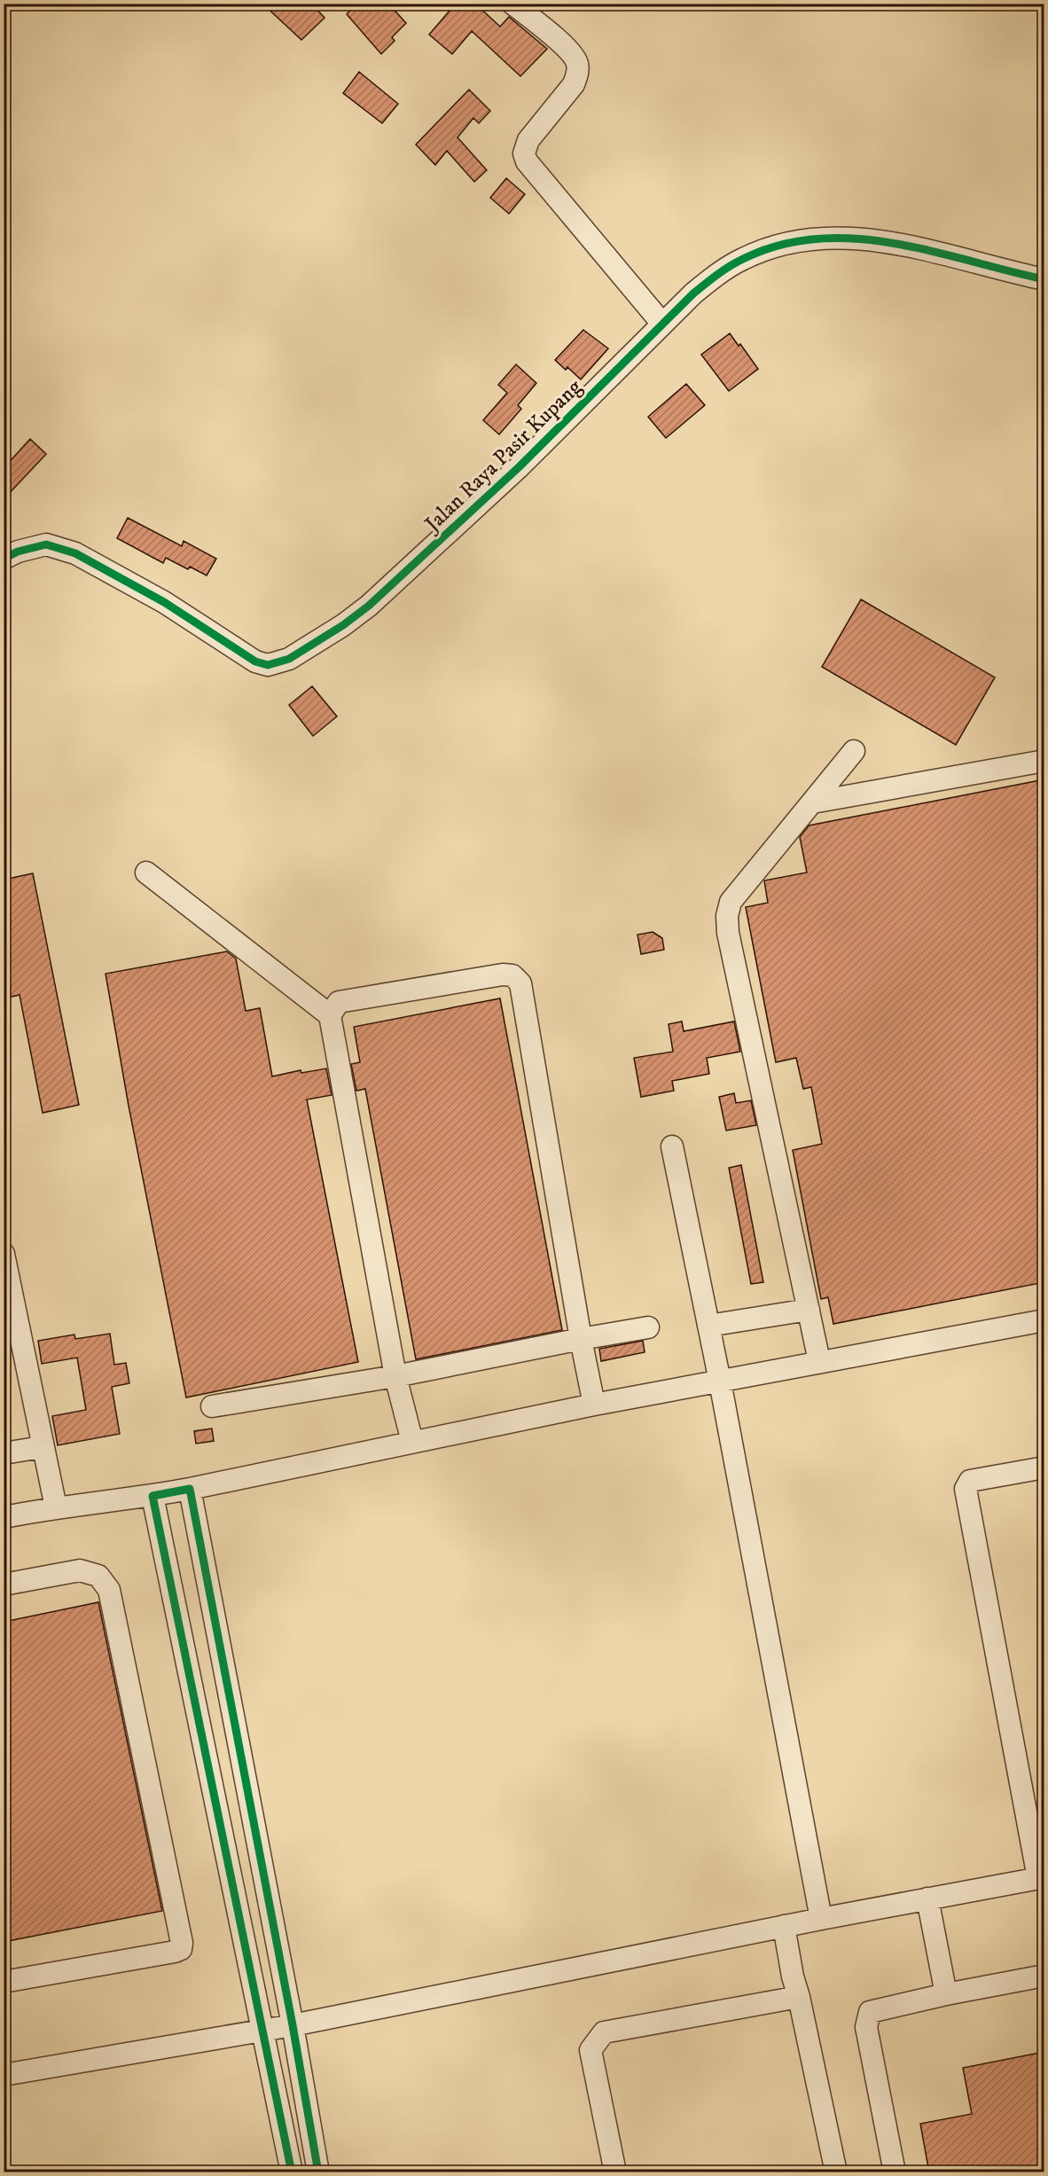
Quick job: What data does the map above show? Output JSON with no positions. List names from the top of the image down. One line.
{"streets":{"street":["Jalan Raya Pasir Kupang"]}}
